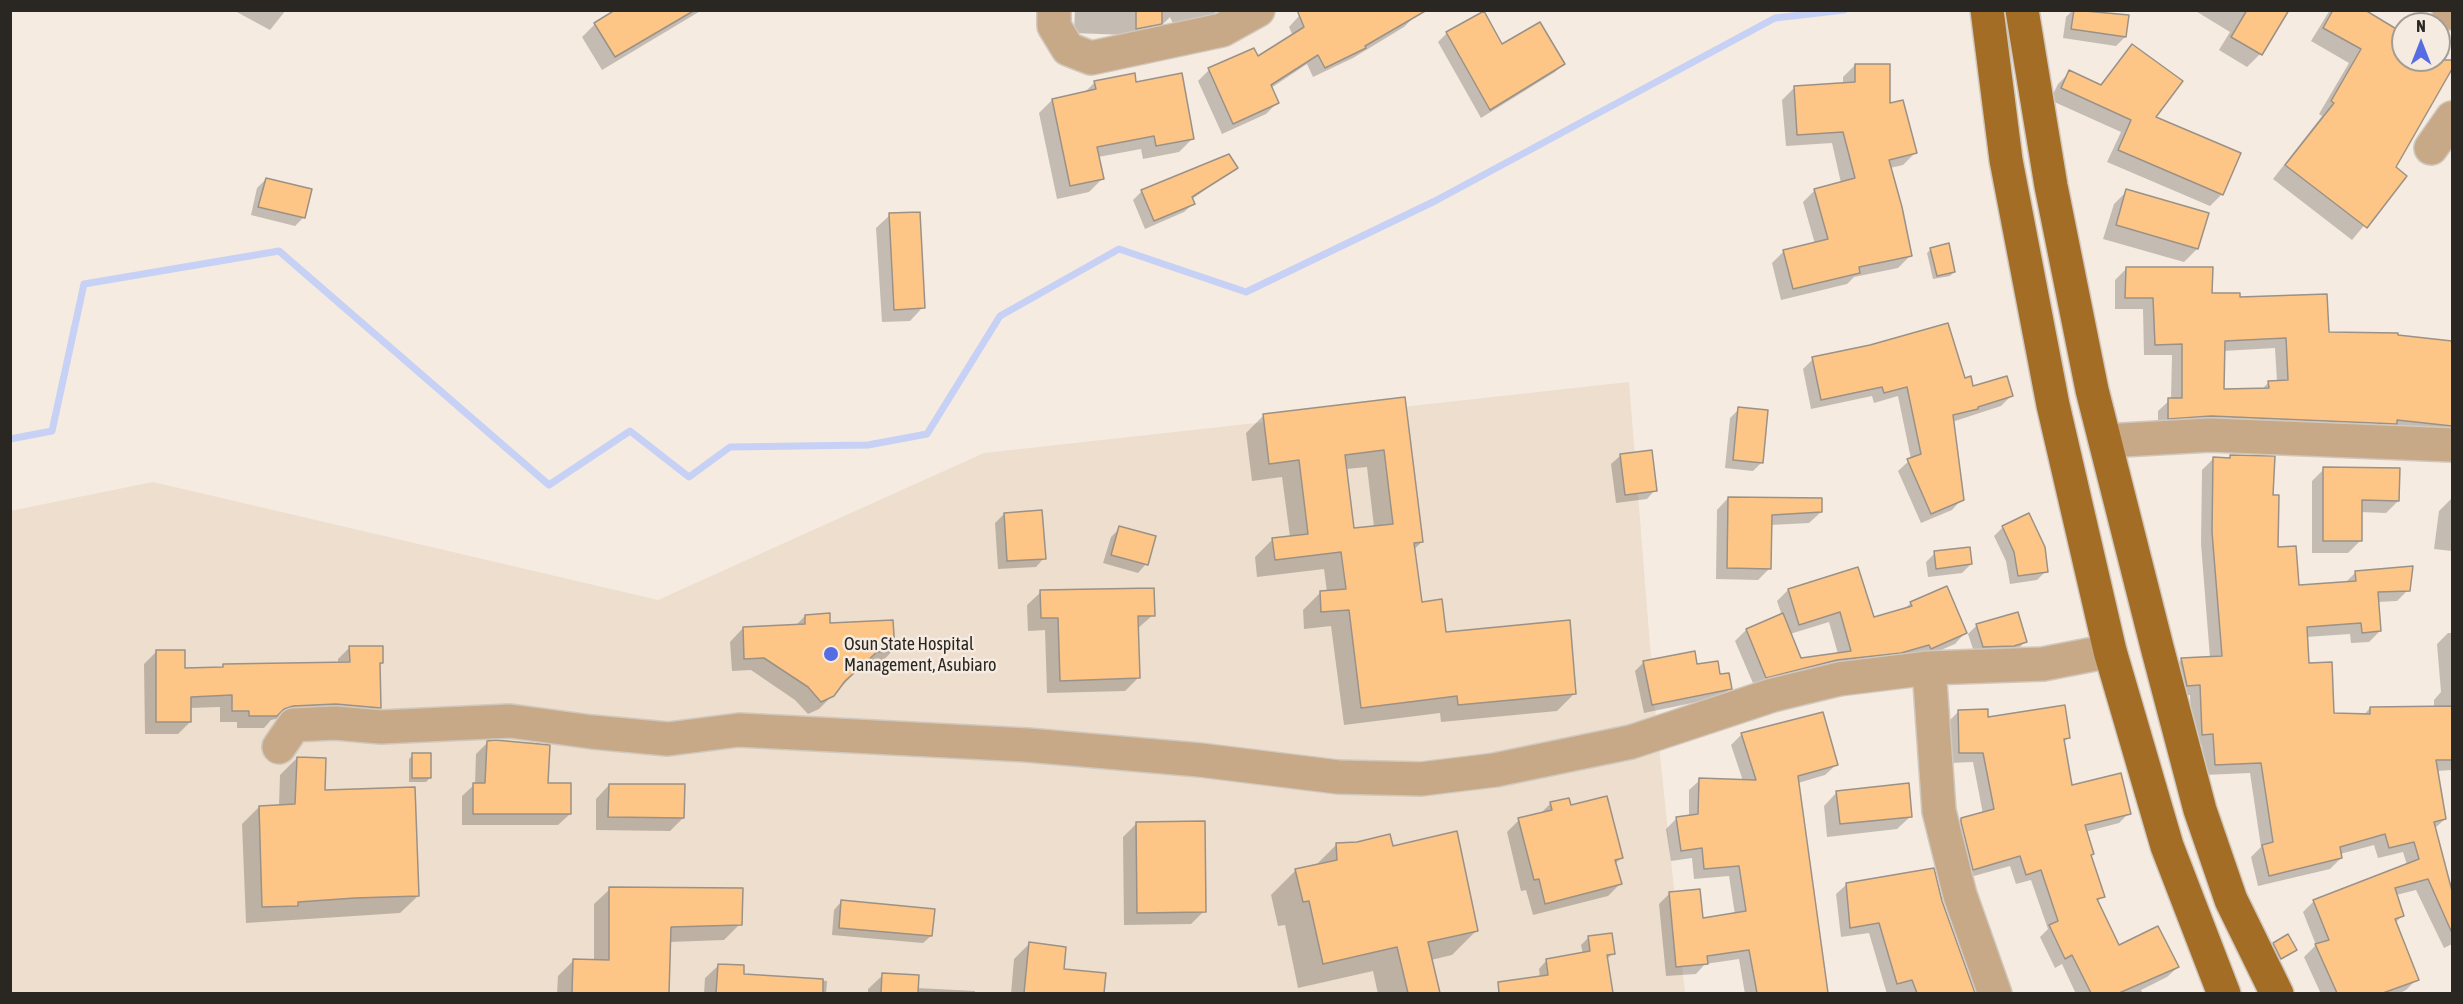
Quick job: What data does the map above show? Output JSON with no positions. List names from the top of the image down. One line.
{"places":["Osun State Hospital Management, Asubiaro"],"north":"top"}
